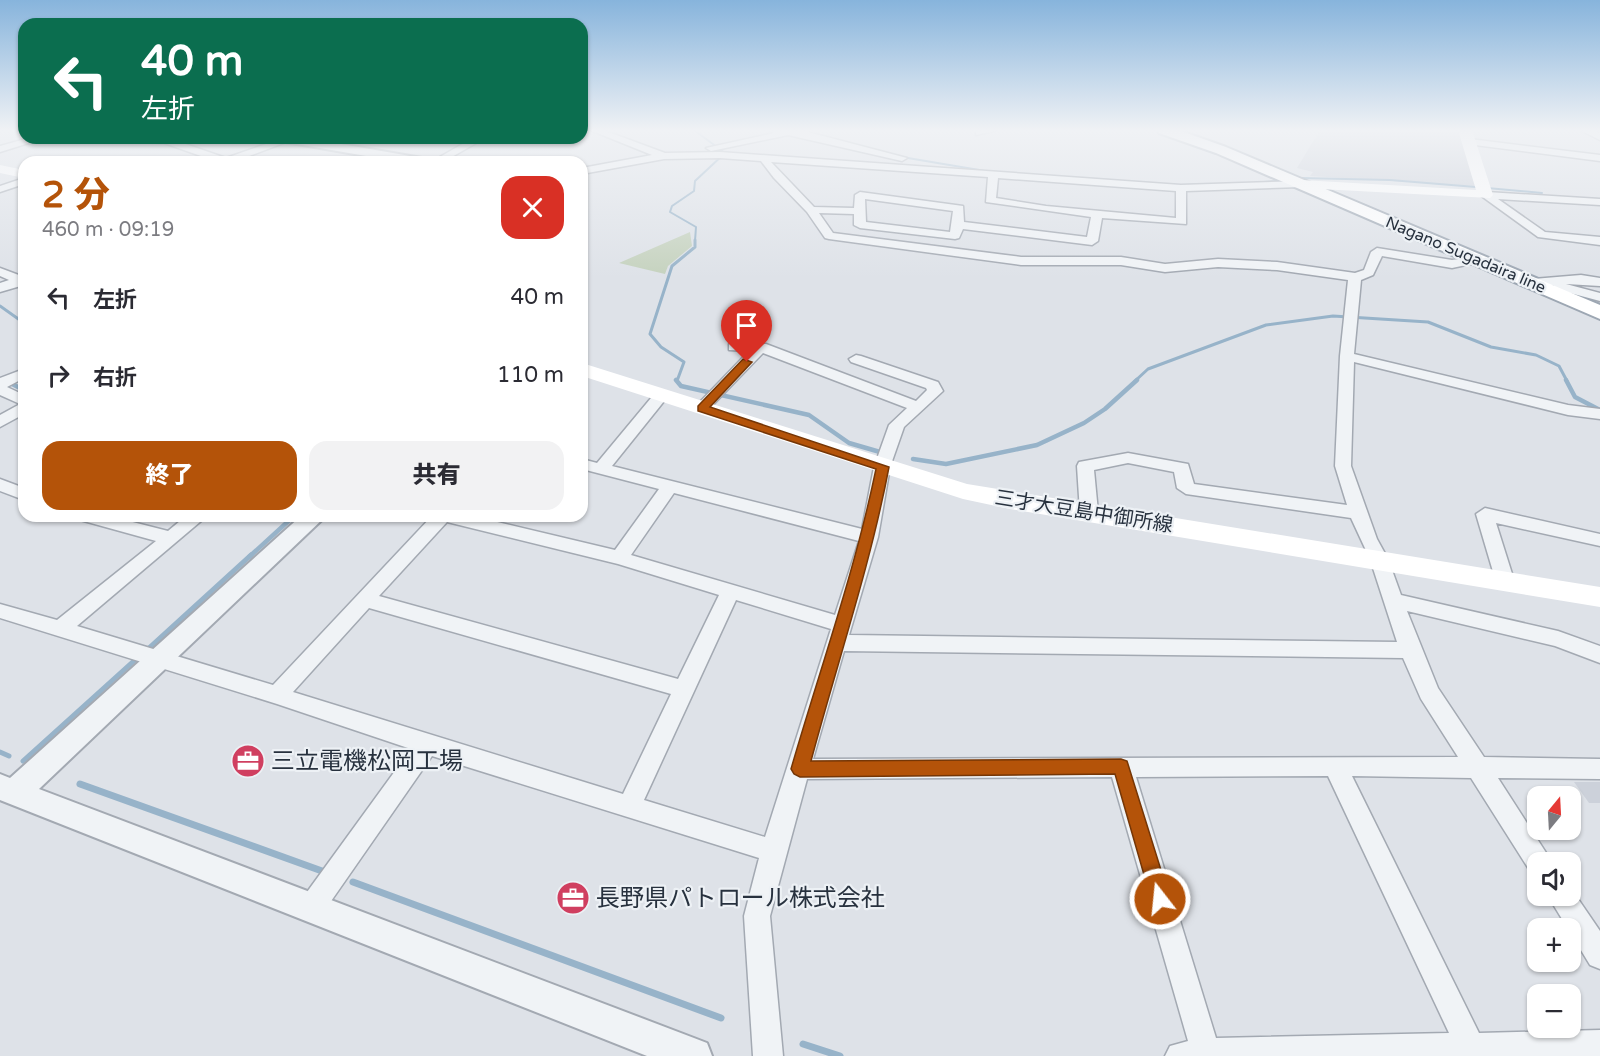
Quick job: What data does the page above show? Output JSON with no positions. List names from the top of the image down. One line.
{"streets":{"main road":["Nagano Sugadaira line","三才大豆島中御所線"]},"places":{"office":["三立電機松岡工場","長野県パトロール株式会社"]},"north":"top","page":{"turn":["40 m","左折"],"heading":["2 分","460 m · 09:19"],"list":[{"name":"左折","value":"40 m"},{"name":"右折","value":"110 m"}],"buttons":["終了","共有"],"map_buttons":["+","−"]}}
